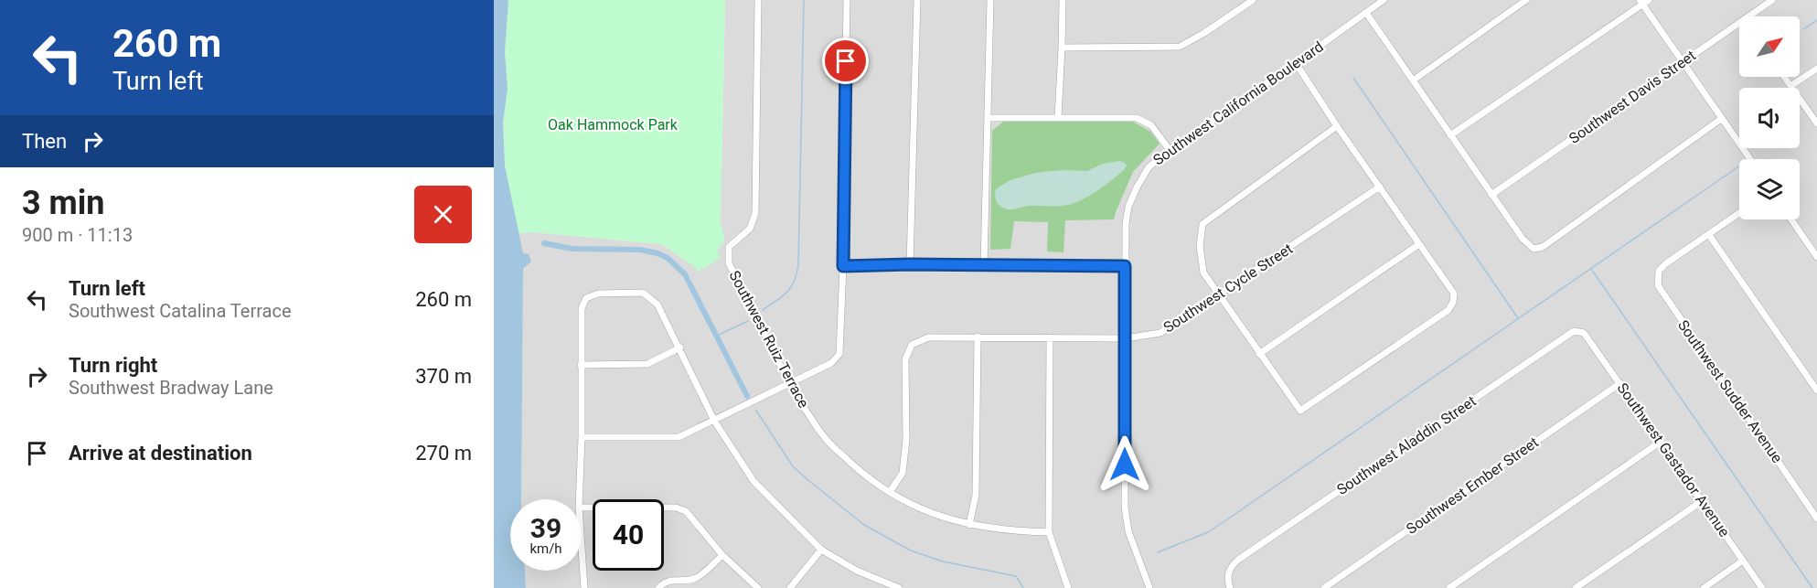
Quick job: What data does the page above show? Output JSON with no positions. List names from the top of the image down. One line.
{"streets":{"street":["Southwest Davis Street","Southwest California Boulevard","Southwest Cycle Street","Southwest Ruiz Terrace","Southwest Sudder Avenue","Southwest Aladdin Street","Southwest Gastador Avenue","Southwest Ember Street"]},"crossings":[["Southwest California Boulevard","Southwest Cycle Street"],["Southwest Cycle Street","Southwest Ruiz Terrace"],["Southwest Aladdin Street","Southwest Gastador Avenue"],["Southwest Gastador Avenue","Southwest Ember Street"]],"parks":["Oak Hammock Park"],"north":"top right","page":{"turn":["260 m","Turn left"],"then":"Then","heading":["3 min","900 m · 11:13"],"list":[{"name":"Turn left","note":"Southwest Catalina Terrace","value":"260 m"},{"name":"Turn right","note":"Southwest Bradway Lane","value":"370 m"},{"name":"Arrive at destination","value":"270 m"}],"speed":"39 km/h","limit":"40"}}
